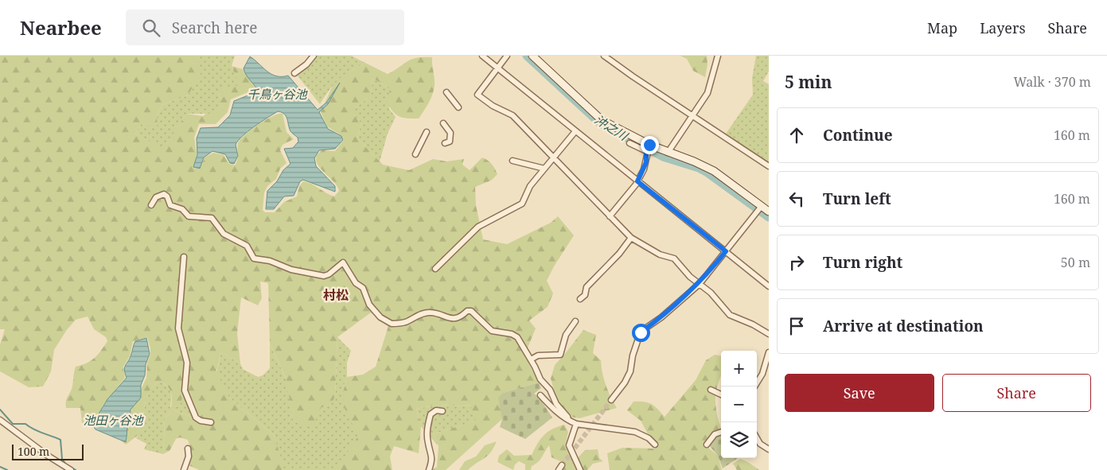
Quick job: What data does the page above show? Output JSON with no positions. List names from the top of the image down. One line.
{"districts":["村松"],"water":["千鳥ヶ谷池","沖之川","池田ヶ谷池"],"scale_bar":"100 m","page":{"header":"Nearbee","search":"Search here","nav":["Map","Layers","Share"],"heading":["5 min","Walk · 370 m"],"list":[["Continue","160 m"],["Turn left","160 m"],["Turn right","50 m"],"Arrive at destination"],"map_buttons":["+","−"],"buttons":["Save","Share"],"scale":"100 m"}}
